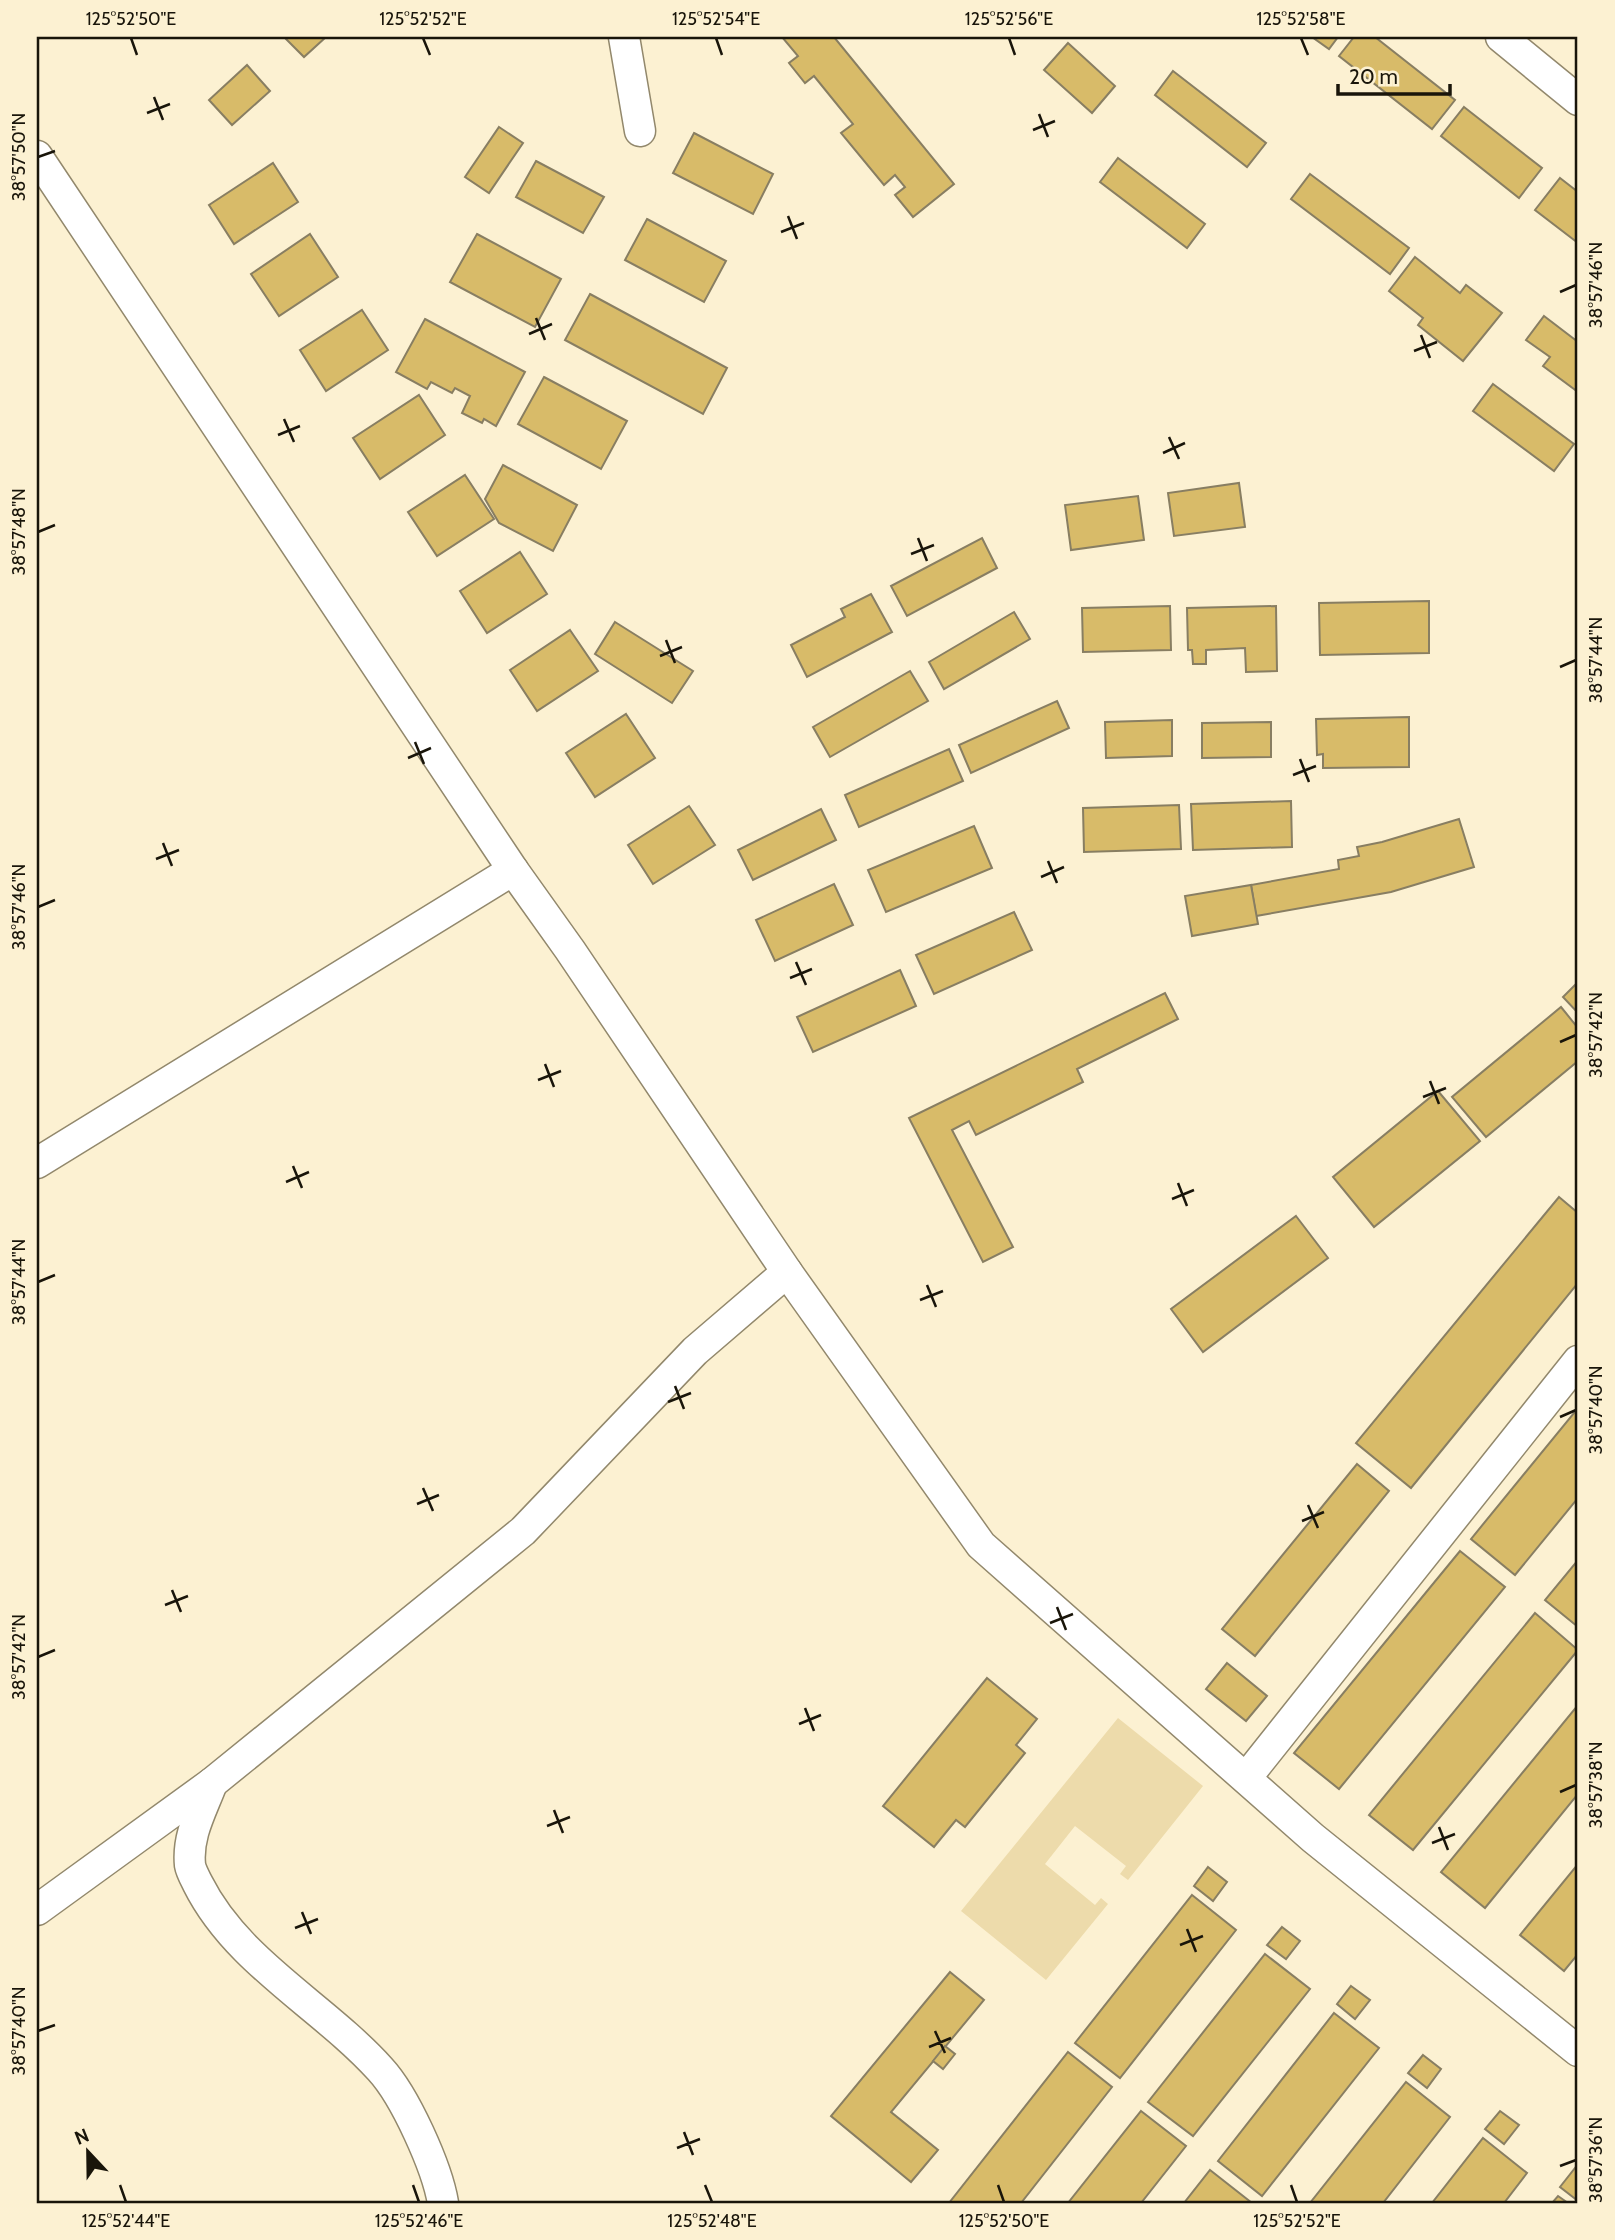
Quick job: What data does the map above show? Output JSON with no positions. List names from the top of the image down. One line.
{"scale_bar":"20 m","north":"top","coordinates":["125°52'50\"E","125°52'52\"E","125°52'54\"E","125°52'56\"E","125°52'58\"E","38°57'50\"N","38°57'46\"N","38°57'48\"N","38°57'44\"N","38°57'42\"N","38°57'40\"N","38°57'38\"N","38°57'36\"N","125°52'44\"E","125°52'46\"E","125°52'48\"E"]}
